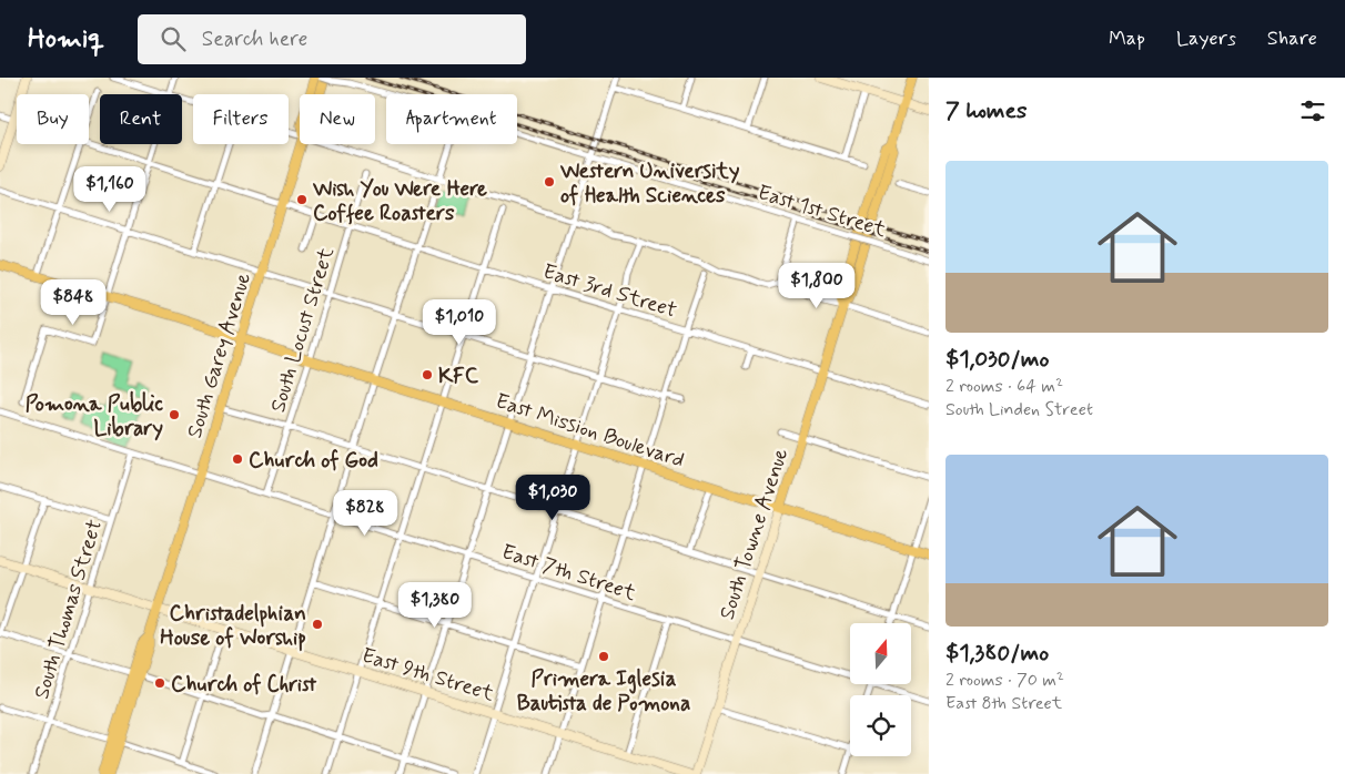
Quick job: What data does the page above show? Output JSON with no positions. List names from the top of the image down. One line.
{"streets":{"main road":["South Garey Avenue","East Mission Boulevard","South Towne Avenue"],"street":["East 1st Street","East 3rd Street","South Locust Street","East 7th Street","South Thomas Street","East 9th Street"]},"crossings":[["East 3rd Street","South Locust Street"],["East 3rd Street","South Garey Avenue"],["East 3rd Street","South Towne Avenue"],["South Locust Street","East Mission Boulevard"],["South Locust Street","East 7th Street"],["South Garey Avenue","East Mission Boulevard"],["South Garey Avenue","East 7th Street"],["South Garey Avenue","East 9th Street"],["East Mission Boulevard","South Towne Avenue"],["South Towne Avenue","East 7th Street"],["East 7th Street","South Thomas Street"],["South Thomas Street","East 9th Street"]],"places":["Western University of Health Sciences","Wish You Were Here Coffee Roasters","KFC","Pomona Public Library","Church of God","Christadelphian House of Worship","Primera Iglesia Bautista de Pomona","Church of Christ"],"north":"top","page":{"header":"Homiq","search":"Search here","nav":["Map","Layers","Share"],"heading":"7 homes","chip":["Buy","Rent","Filters","New","Apartment"],"list":[{"name":"$1,030/mo","note":"2 rooms · 64 m² · South Linden Street"},{"name":"$1,380/mo","note":"2 rooms · 70 m² · East 8th Street"}],"price":["$1,160","$1,800","$848","$1,010","$1,030","$828","$1,380"]}}
